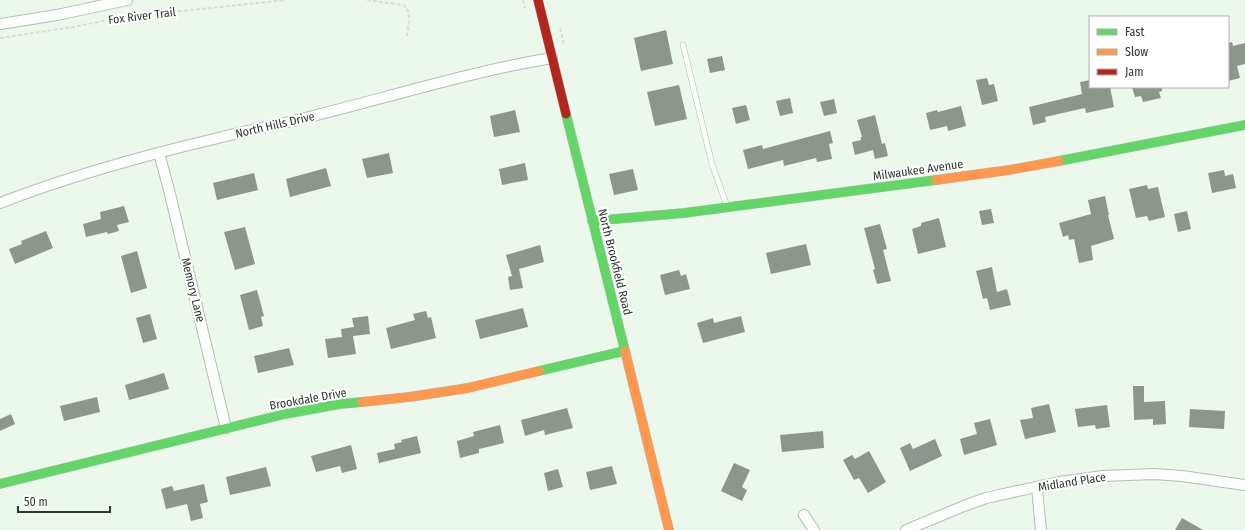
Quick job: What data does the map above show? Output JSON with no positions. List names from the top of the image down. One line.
{"streets":{"street":["North Hills Drive","Milwaukee Avenue","North Brookfield Road","Memory Lane","Brookdale Drive","Midland Place"],"path":["Fox River Trail"]},"crossings":[["North Hills Drive","North Brookfield Road"],["North Hills Drive","Memory Lane"],["Milwaukee Avenue","North Brookfield Road"],["North Brookfield Road","Brookdale Drive"],["Memory Lane","Brookdale Drive"]],"legend":["Fast","Slow","Jam"],"scale_bar":"50 m"}
